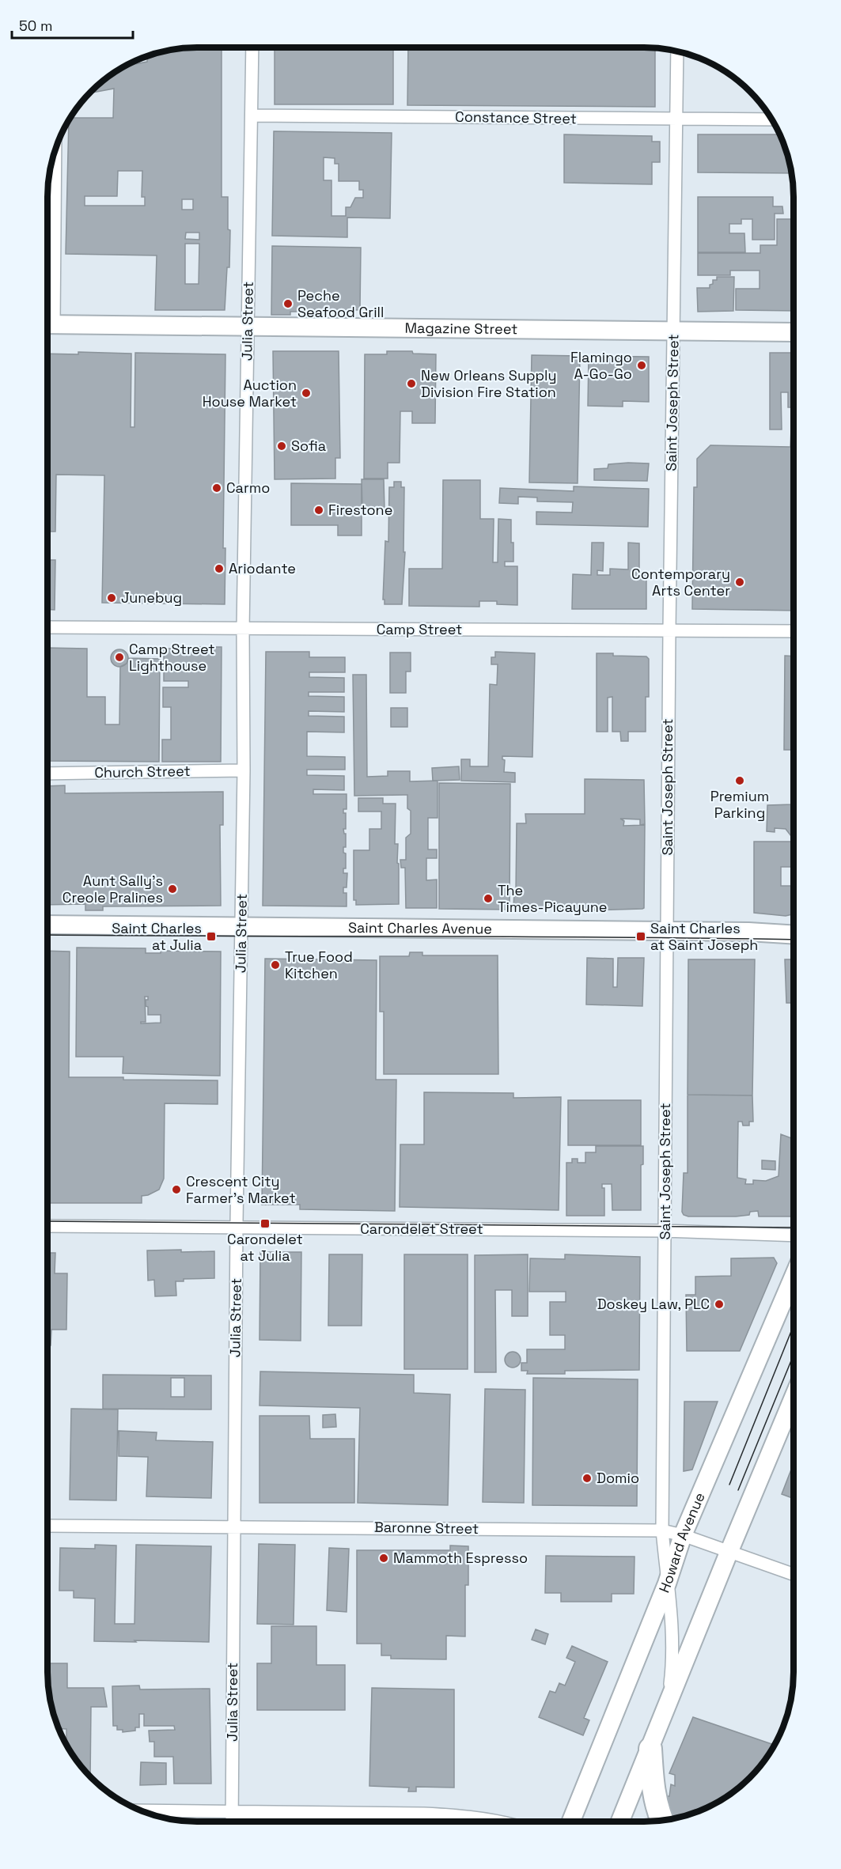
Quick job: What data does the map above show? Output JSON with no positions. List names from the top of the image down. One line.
{"streets":{"street":["Constance Street","Julia Street","Magazine Street","Saint Joseph Street","Camp Street","Church Street","Saint Charles Avenue","Carondelet Street","Baronne Street","Howard Avenue"]},"crossings":[["Constance Street","Julia Street"],["Constance Street","Saint Joseph Street"],["Julia Street","Magazine Street"],["Julia Street","Camp Street"],["Julia Street","Church Street"],["Julia Street","Saint Charles Avenue"],["Julia Street","Carondelet Street"],["Julia Street","Baronne Street"],["Magazine Street","Saint Joseph Street"],["Saint Joseph Street","Camp Street"],["Saint Joseph Street","Saint Charles Avenue"],["Saint Joseph Street","Carondelet Street"],["Saint Joseph Street","Baronne Street"],["Saint Joseph Street","Howard Avenue"],["Baronne Street","Howard Avenue"]],"places":{"other":["Peche Seafood Grill","Flamingo A-Go-Go","New Orleans Supply Division Fire Station","Auction House Market","Sofia","Carmo","Firestone","Ariodante","Contemporary Arts Center","Junebug","Camp Street Lighthouse","Premium Parking","Aunt Sally's Creole Pralines","The Times-Picayune","True Food Kitchen","Crescent City Farmer’s Market","Doskey Law, PLC","Domio","Mammoth Espresso"],"transit":["Saint Charles at Julia","Saint Charles at Saint Joseph","Carondelet at Julia"]},"scale_bar":"50 m"}
